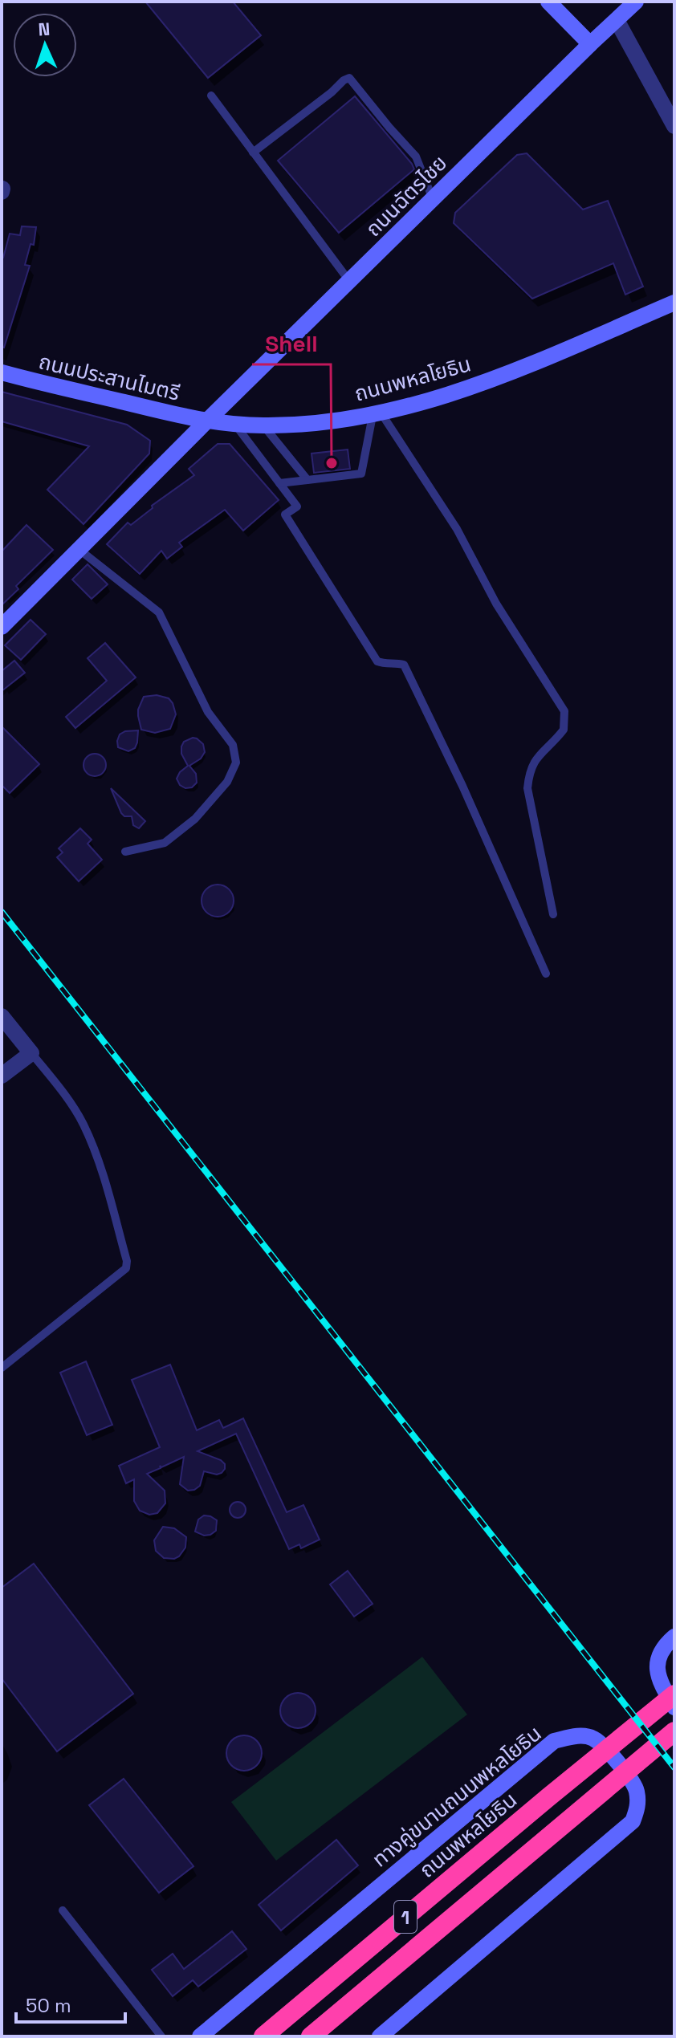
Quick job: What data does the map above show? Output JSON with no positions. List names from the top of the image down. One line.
{"streets":{"highway":["ถนนพหลโยธิน","1"],"main road":["ถนนฉัตรไชย","ถนนประสานไมตรี","ทางคู่ขนานถนนพหลโยธิน"]},"crossings":[["ถนนฉัตรไชย","ถนนประสานไมตรี"],["ถนนฉัตรไชย","ถนนพหลโยธิน"],["ถนนประสานไมตรี","ถนนพหลโยธิน"]],"places":["Shell"],"scale_bar":"50 m","north":"top"}
